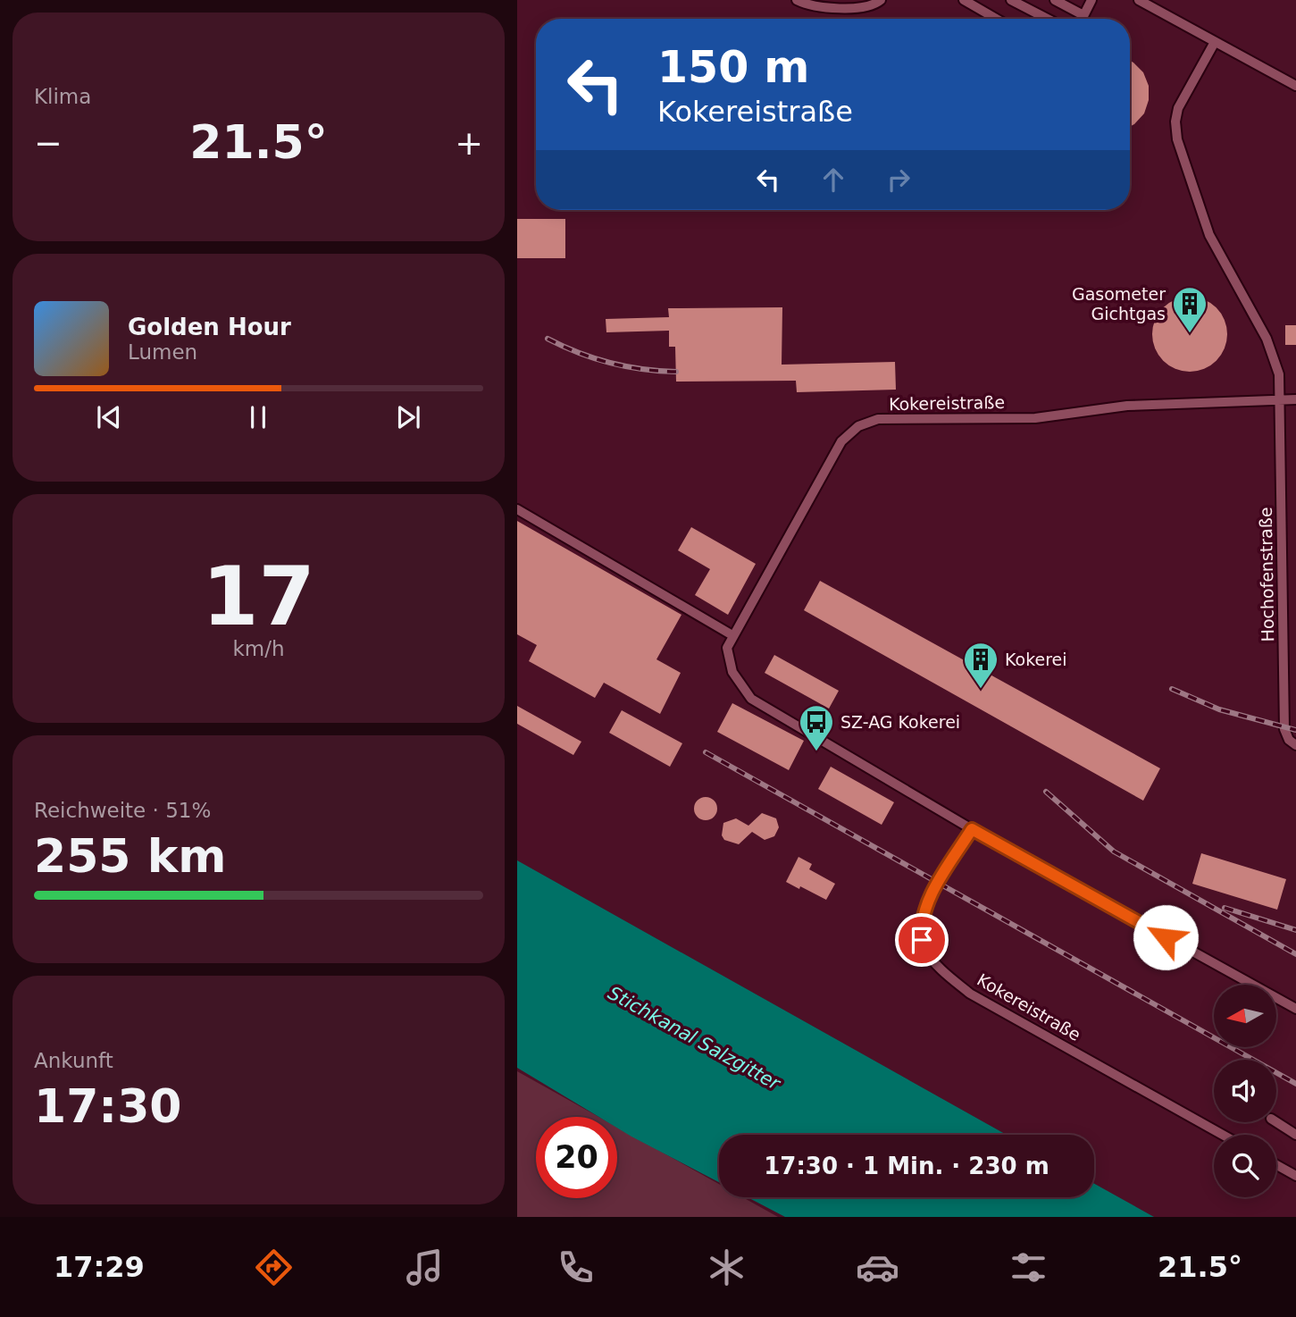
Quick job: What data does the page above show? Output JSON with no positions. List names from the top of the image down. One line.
{"streets":{"lane":["Kokereistraße","Hochofenstraße"]},"crossings":[["Kokereistraße","Hochofenstraße"]],"water":["Stichkanal Salzgitter"],"places":{"building":["Gasometer Gichtgas","Kokerei"],"bus stop":["SZ-AG Kokerei"]},"north":"left","page":{"tile":["Klima",["17","km/h"],["Reichweite · 51%","255 km"],["Ankunft","17:30"]],"turn":["150 m","Kokereistraße"],"heat":["−","21.5°","+"],"song":["Golden Hour","Lumen"],"limit":"20","trip":"17:30 · 1 Min. · 230 m","tabs":["17:29","21.5°"]}}
